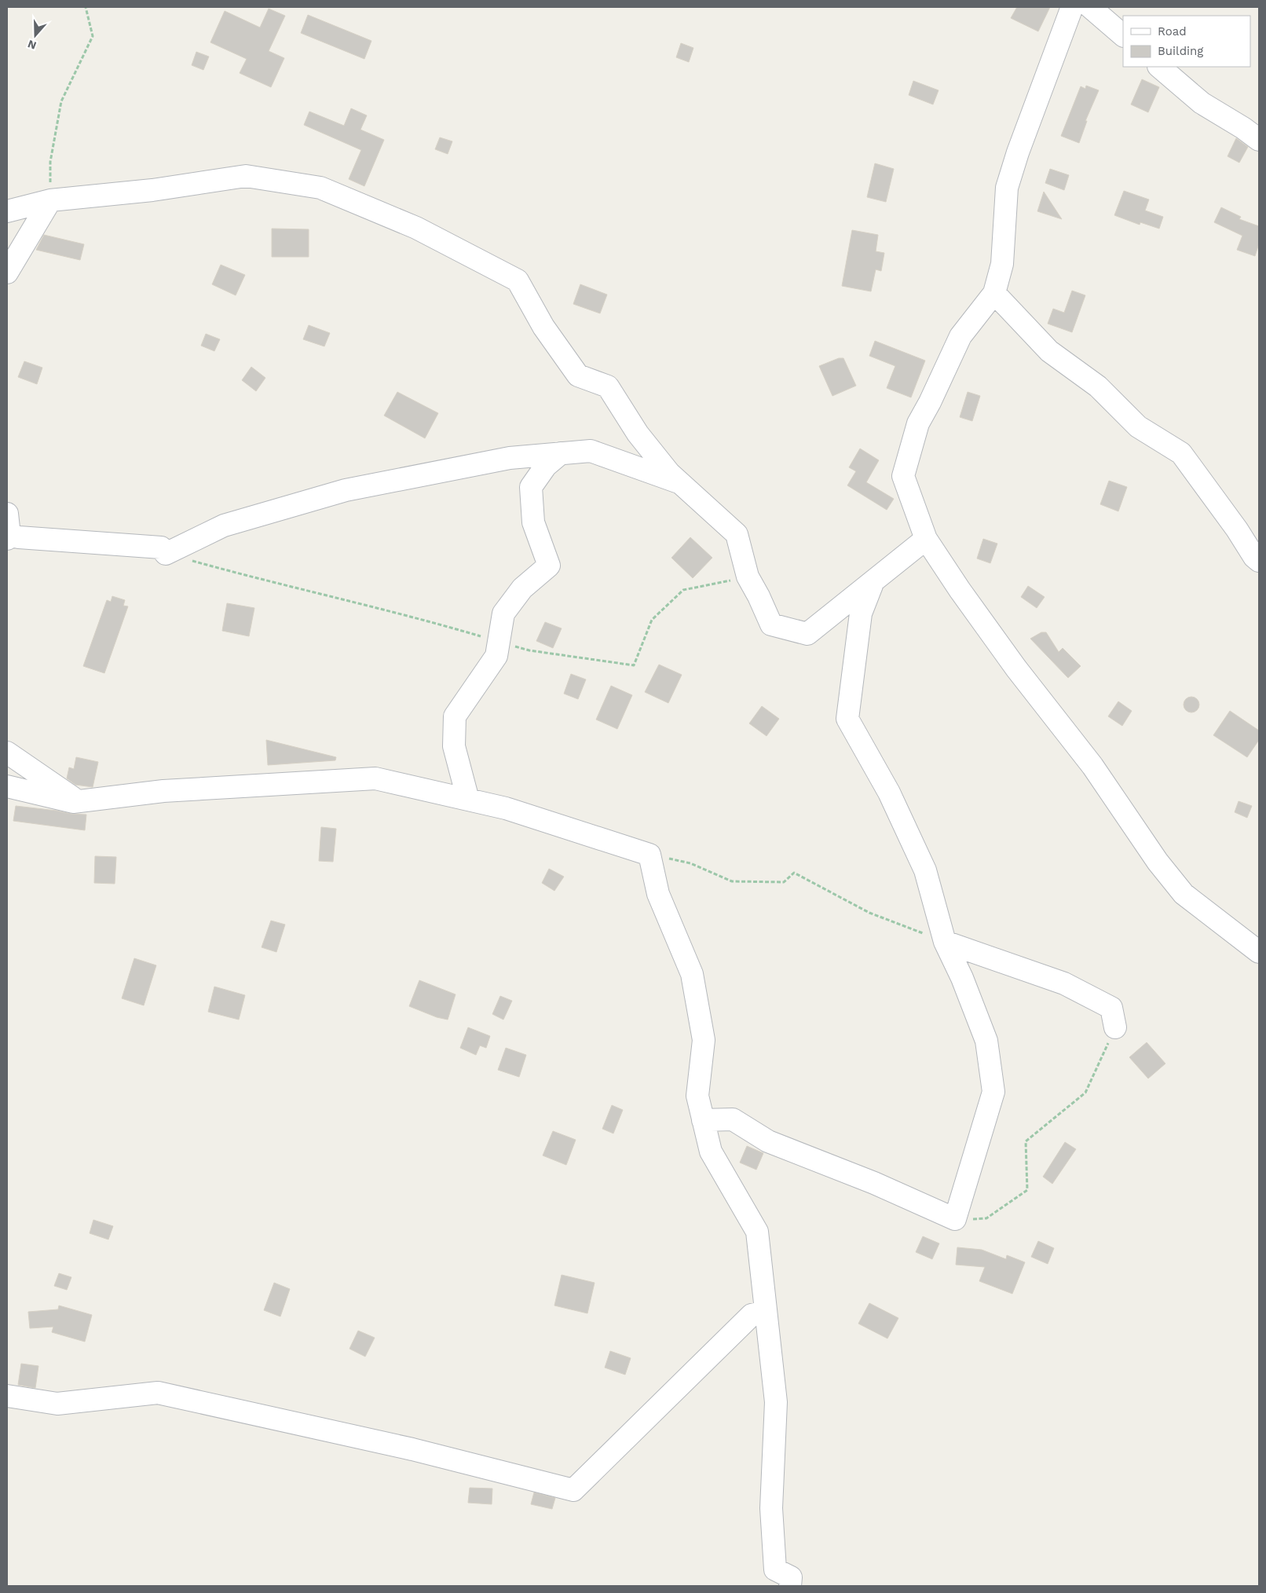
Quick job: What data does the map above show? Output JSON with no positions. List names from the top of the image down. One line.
{"legend":["Road","Building"],"north":"bottom"}
